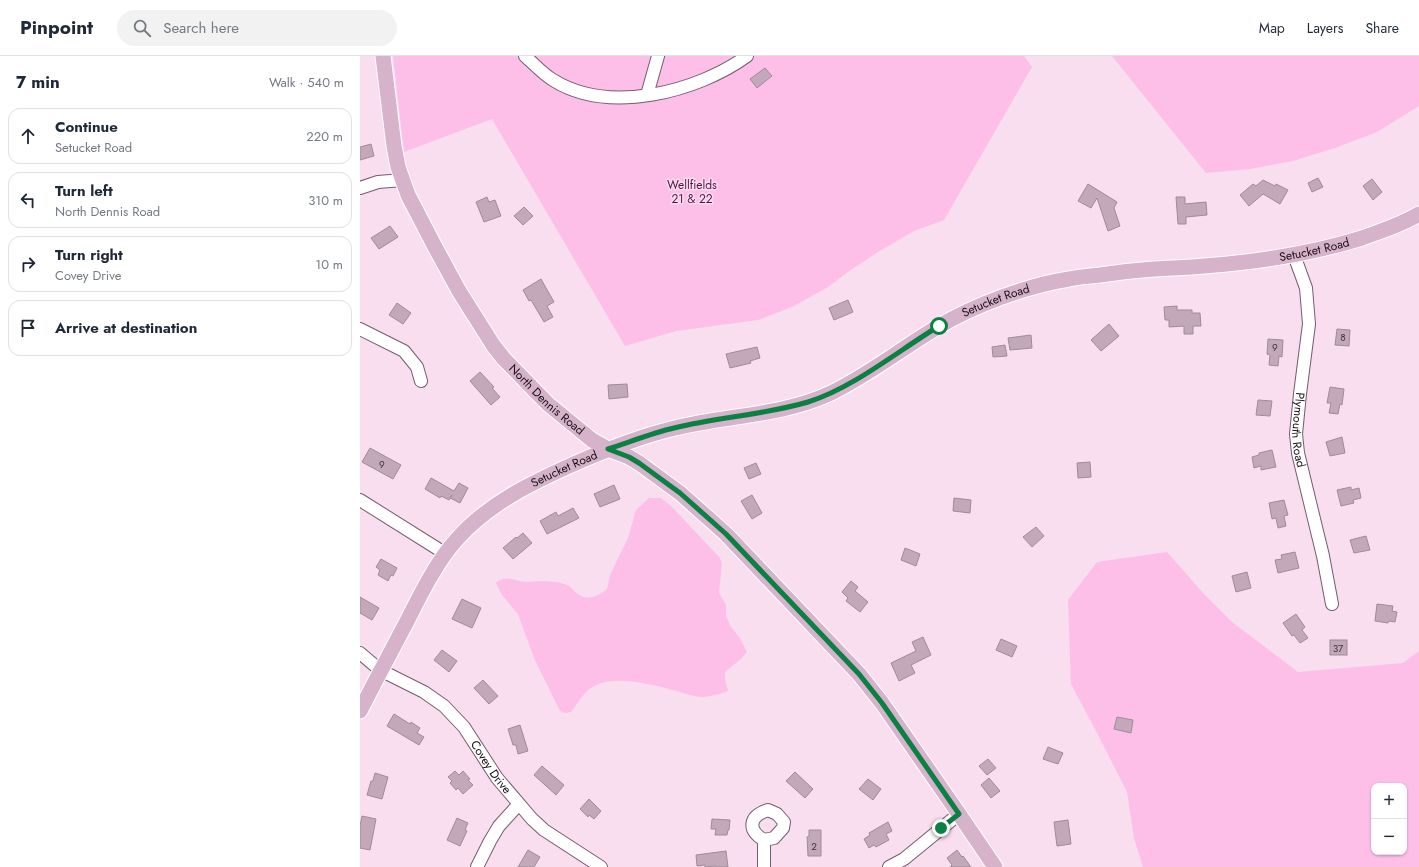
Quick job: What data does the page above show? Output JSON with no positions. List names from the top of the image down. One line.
{"streets":{"main road":["Setucket Road","North Dennis Road"],"street":["Plymouth Road","Covey Drive"]},"crossings":[["Setucket Road","North Dennis Road"],["Setucket Road","Plymouth Road"],["Setucket Road","Covey Drive"]],"parks":["Wellfields 21 & 22"],"house_numbers":["8","9","9","37","2"],"page":{"header":"Pinpoint","search":"Search here","nav":["Map","Layers","Share"],"heading":["7 min","Walk · 540 m"],"list":[["Continue","Setucket Road","220 m"],["Turn left","North Dennis Road","310 m"],["Turn right","Covey Drive","10 m"],"Arrive at destination"],"map_buttons":["+","−"]}}
